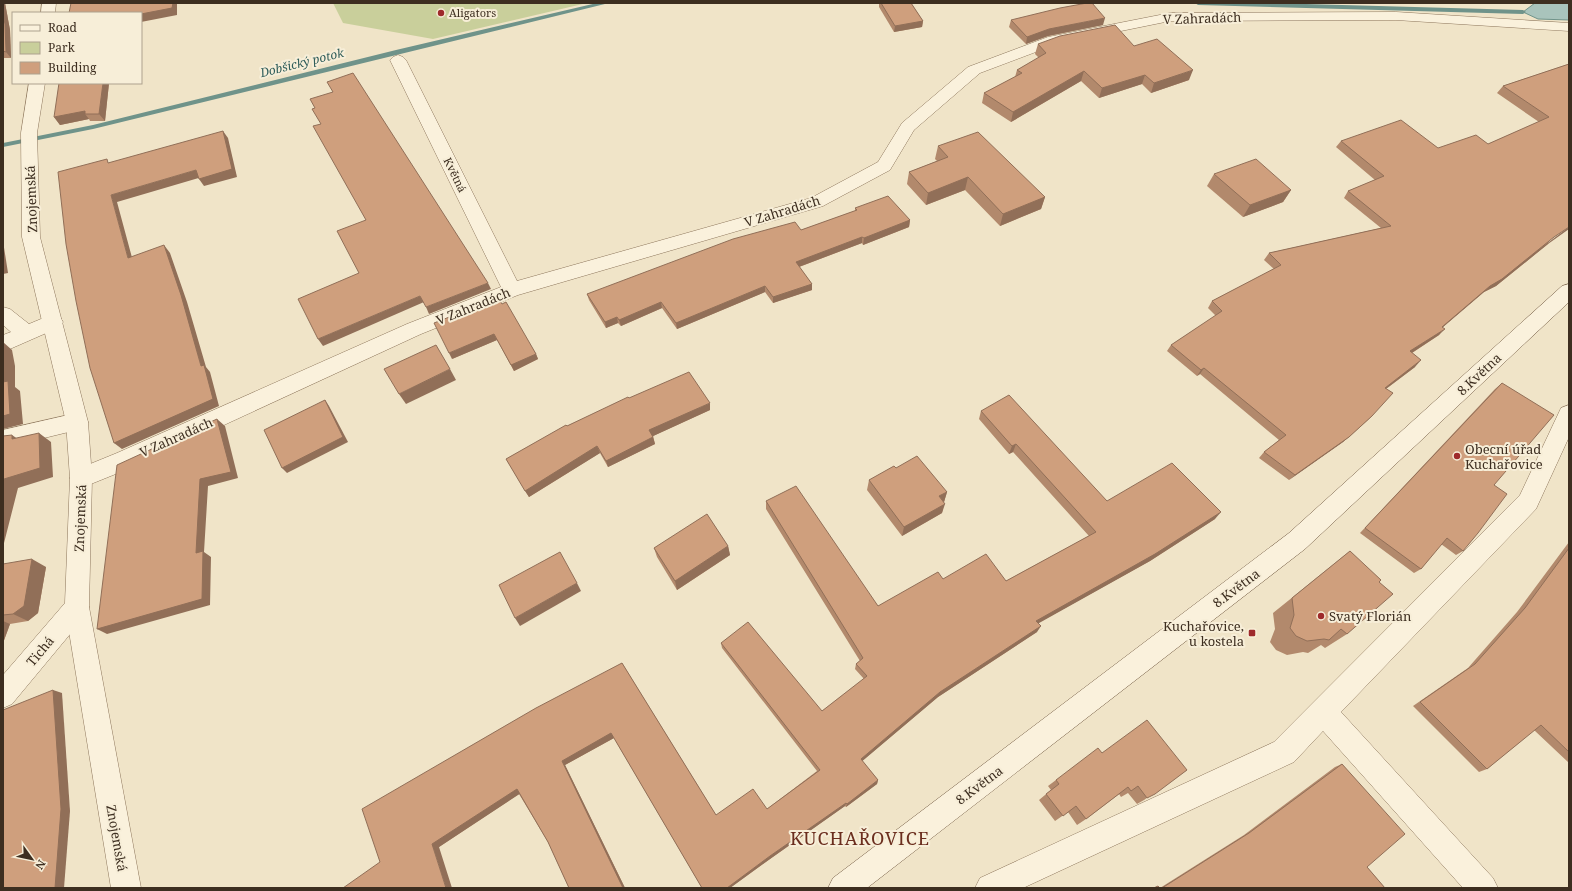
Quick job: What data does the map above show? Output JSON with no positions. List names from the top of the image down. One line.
{"streets":{"street":["V Zahradách","Květná","Znojemská","8.Května","Tichá"]},"crossings":[["V Zahradách","Květná"],["V Zahradách","Znojemská"],["Znojemská","Tichá"]],"districts":["KUCHAŘOVICE"],"water":["Dobšický potok"],"places":{"other":["Aligators","Obecní úřad Kuchařovice","Svatý Florián"],"transit":["Kuchařovice, u kostela"]},"legend":["Road","Park","Building"],"north":"bottom right"}
